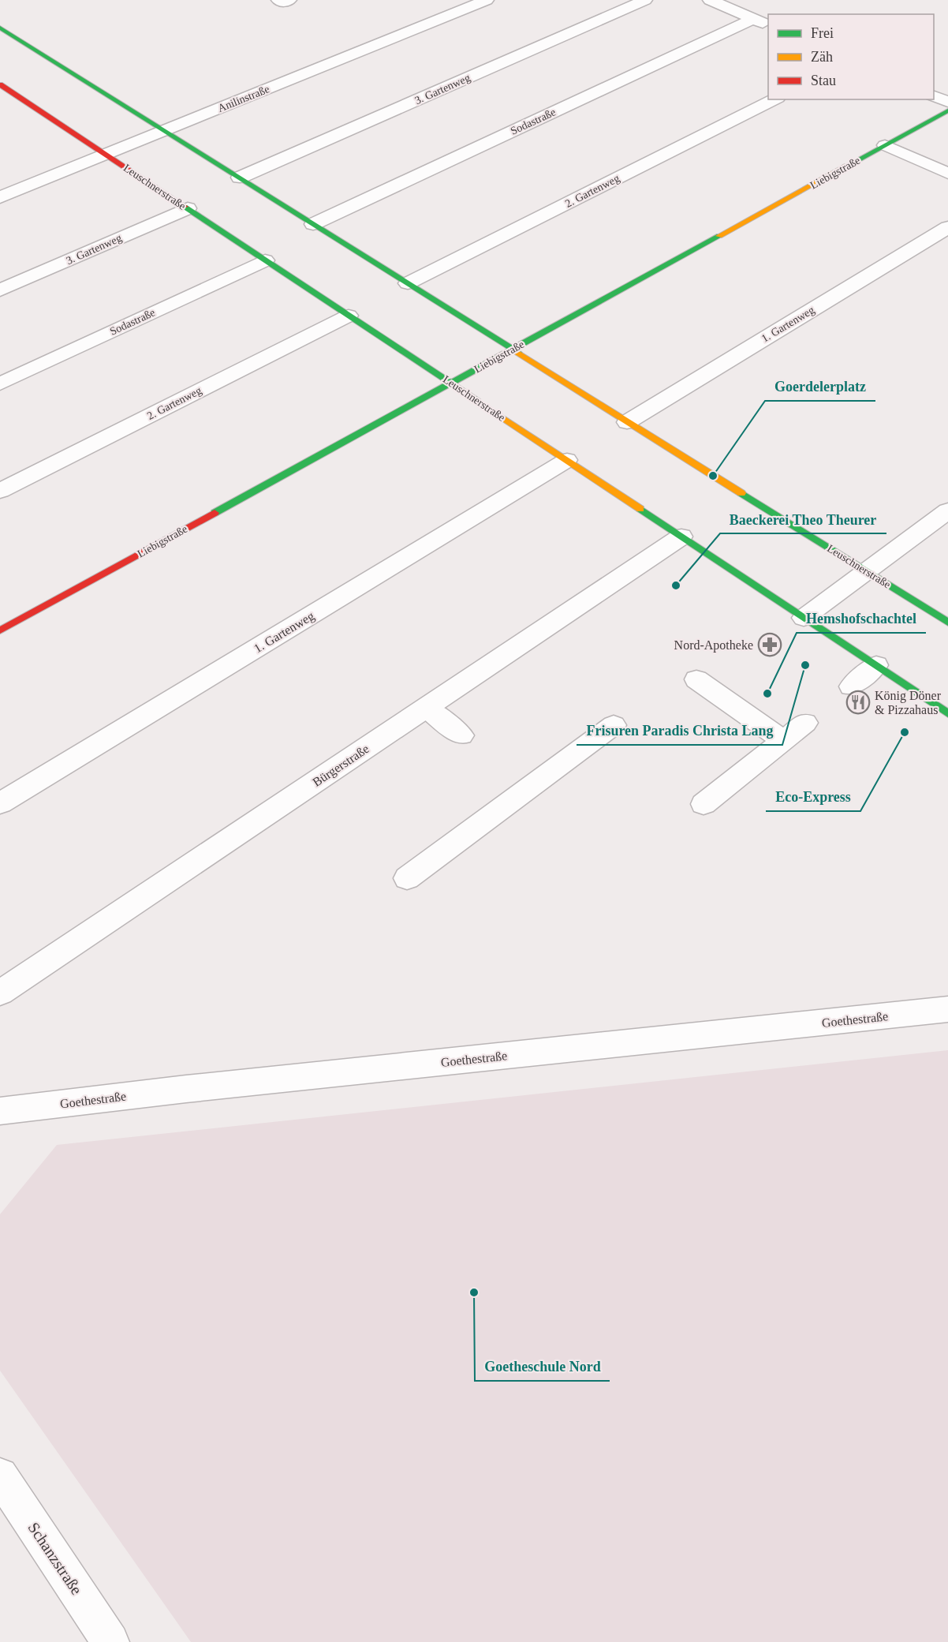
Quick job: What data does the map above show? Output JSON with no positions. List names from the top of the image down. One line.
{"streets":{"street":["3. Gartenweg","Anilinstraße","Sodastraße","Liebigstraße","Leuschnerstraße","2. Gartenweg","1. Gartenweg","Bürgerstraße","Goethestraße","Schanzstraße"]},"crossings":[["3. Gartenweg","Leuschnerstraße"],["Anilinstraße","Leuschnerstraße"],["Sodastraße","Leuschnerstraße"],["Liebigstraße","Leuschnerstraße"],["Leuschnerstraße","2. Gartenweg"],["Leuschnerstraße","1. Gartenweg"],["Leuschnerstraße","Bürgerstraße"]],"places":{"other":["Goerdelerplatz","Baeckerei Theo Theurer","Frisuren Paradis Christa Lang","Hemshofschachtel","Eco-Express","Goetheschule Nord"],"pharmacy":["Nord-Apotheke"],"restaurant":["König Döner & Pizzahaus"]},"legend":["Frei","Zäh","Stau"]}
